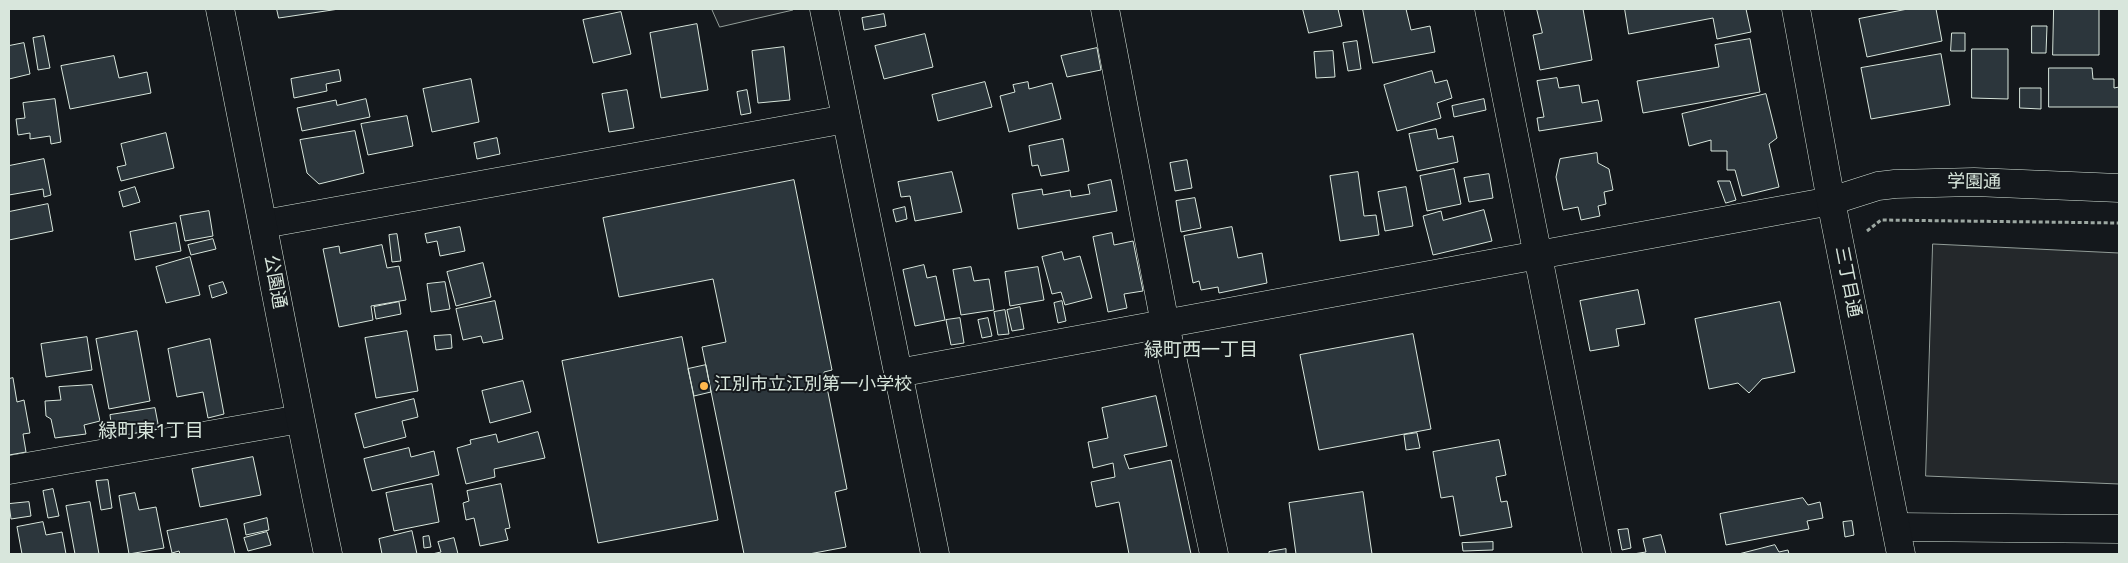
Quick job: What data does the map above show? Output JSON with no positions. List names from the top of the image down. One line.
{"streets":{"street":["学園通","公園通","三丁目通"]},"crossings":[["学園通","三丁目通"]],"districts":["緑町西一丁目","緑町東1丁目"],"places":["江別市立江別第一小学校"]}
